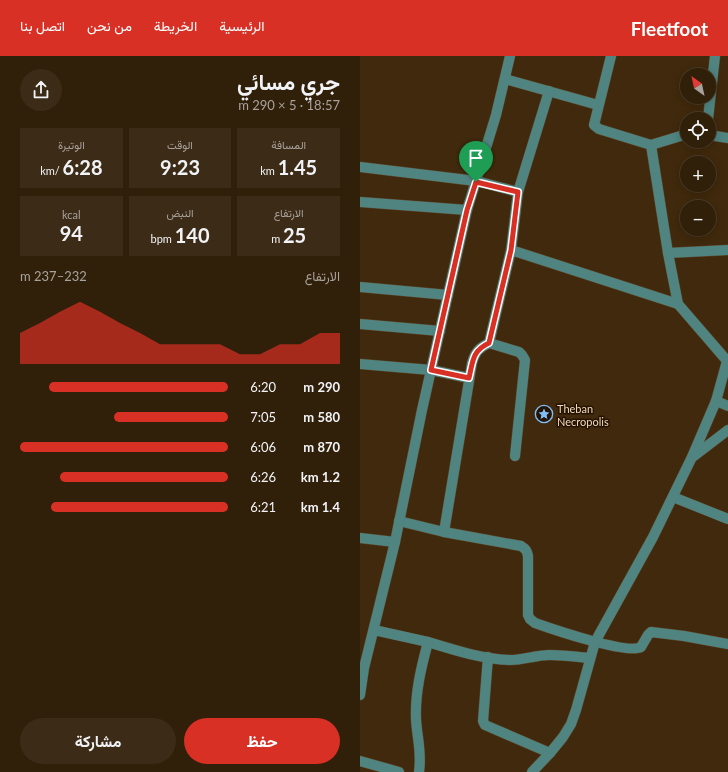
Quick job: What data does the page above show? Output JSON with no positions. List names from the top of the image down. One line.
{"places":{"place":["Theban Necropolis"]},"north":"top left","page":{"header":"Fleetfoot","nav":["الرئيسية","الخريطة","من نحن","اتصل بنا"],"heading":["جري مسائي","18:57 · 5 × 290 m"],"map_buttons":["+","−"],"stats":[["المسافة","1.45 km"],["الوقت","9:23"],["الوتيرة","6:28 /km"],["الارتفاع","25 m"],["النبض","140 bpm"],["kcal","94"]],"chart":["الارتفاع","232–237 m"],"list":[{"name":"290 m","note":"6:20"},{"name":"580 m","note":"7:05"},{"name":"870 m","note":"6:06"},{"name":"1.2 km","note":"6:26"},{"name":"1.4 km","note":"6:21"}],"buttons":["حفظ","مشاركة"]}}
